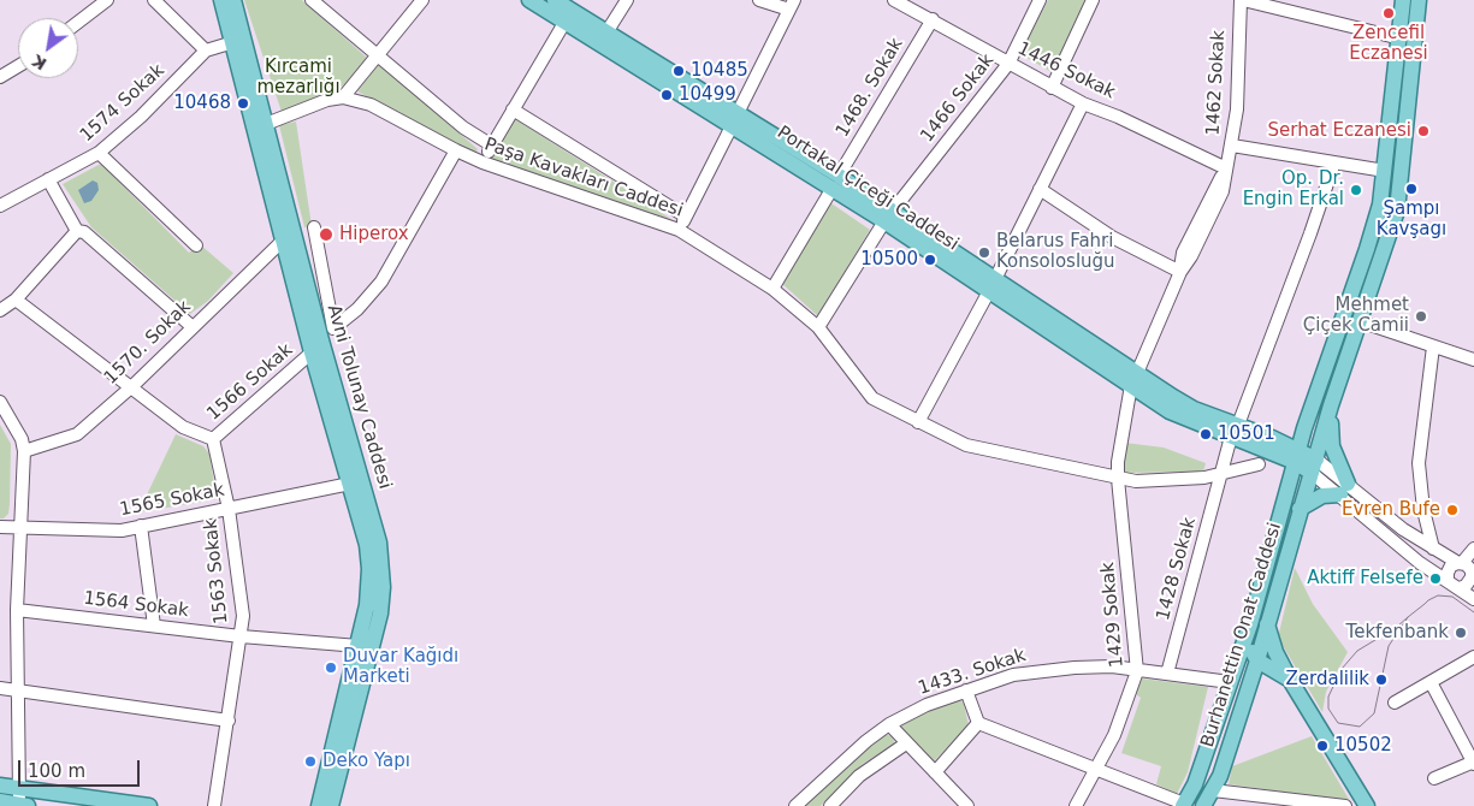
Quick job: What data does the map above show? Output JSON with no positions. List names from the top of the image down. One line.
{"streets":{"main road":["Portakal Çiceği Caddesi","Avni Tolunay Caddesi","Burhanettin Onat Caddesi"],"street":["1446 Sokak","1462 Sokak","1468. Sokak","1466 Sokak","1574 Sokak","Paşa Kavakları Caddesi","1570. Sokak","1566 Sokak","1565 Sokak","1428 Sokak","1563 Sokak","1564 Sokak","1429 Sokak","1433. Sokak"]},"crossings":[["1446 Sokak","1462 Sokak"],["1446 Sokak","1468. Sokak"],["1446 Sokak","1466 Sokak"],["1462 Sokak","Portakal Çiceği Caddesi"],["1462 Sokak","1429 Sokak"],["1468. Sokak","Paşa Kavakları Caddesi"],["1468. Sokak","Portakal Çiceği Caddesi"],["1466 Sokak","Paşa Kavakları Caddesi"],["1466 Sokak","Portakal Çiceği Caddesi"],["1574 Sokak","Avni Tolunay Caddesi"],["Paşa Kavakları Caddesi","Avni Tolunay Caddesi"],["Paşa Kavakları Caddesi","1428 Sokak"],["Paşa Kavakları Caddesi","1429 Sokak"],["Portakal Çiceği Caddesi","1428 Sokak"],["Portakal Çiceği Caddesi","1429 Sokak"],["Portakal Çiceği Caddesi","Burhanettin Onat Caddesi"],["1570. Sokak","Avni Tolunay Caddesi"],["1566 Sokak","Avni Tolunay Caddesi"],["1566 Sokak","1563 Sokak"],["Avni Tolunay Caddesi","1565 Sokak"],["Avni Tolunay Caddesi","1564 Sokak"],["1565 Sokak","1563 Sokak"],["1428 Sokak","1433. Sokak"],["1563 Sokak","1564 Sokak"],["1429 Sokak","1433. Sokak"],["Burhanettin Onat Caddesi","1433. Sokak"]],"parks":["Kırcami mezarlığı"],"places":["Zencefil Eczanesi","10485","10499","10468","Serhat Eczanesi","Şampı Kavşagı","Op. Dr. Engin Erkal","Hiperox","Belarus Fahri Konsolosluğu","10500","Mehmet Çiçek Camii","10501","Evren Bufe","Aktiff Felsefe","Tekfenbank","Duvar Kağıdı Marketi","Zerdalilik","10502","Deko Yapı"],"scale_bar":"100 m","north":"bottom left"}
